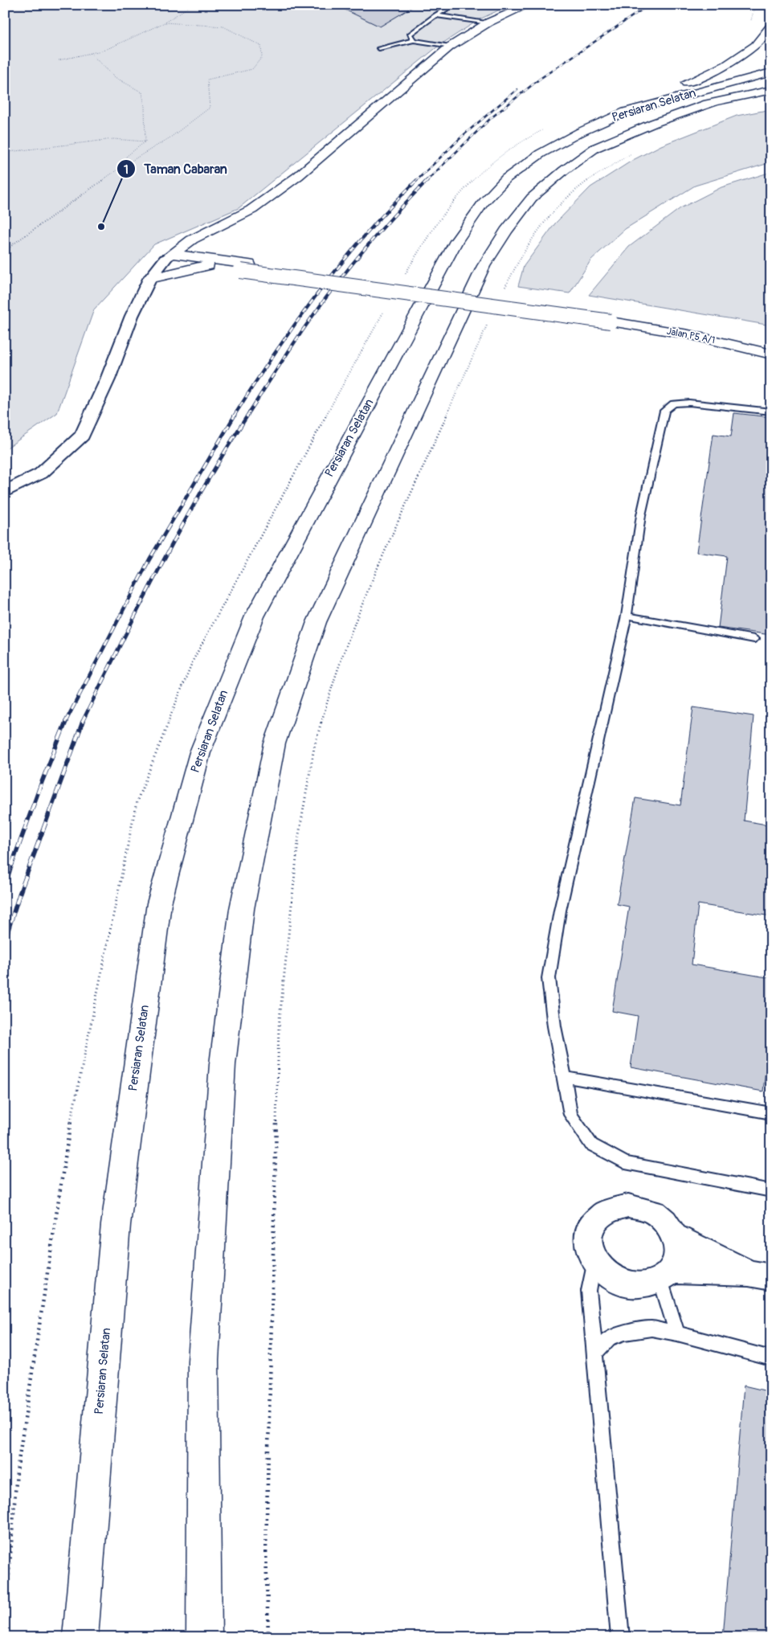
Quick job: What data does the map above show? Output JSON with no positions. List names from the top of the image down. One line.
{"streets":{"main road":["Persiaran Selatan","Jalan P5 A/1"]},"places":["Taman Cabaran"]}
